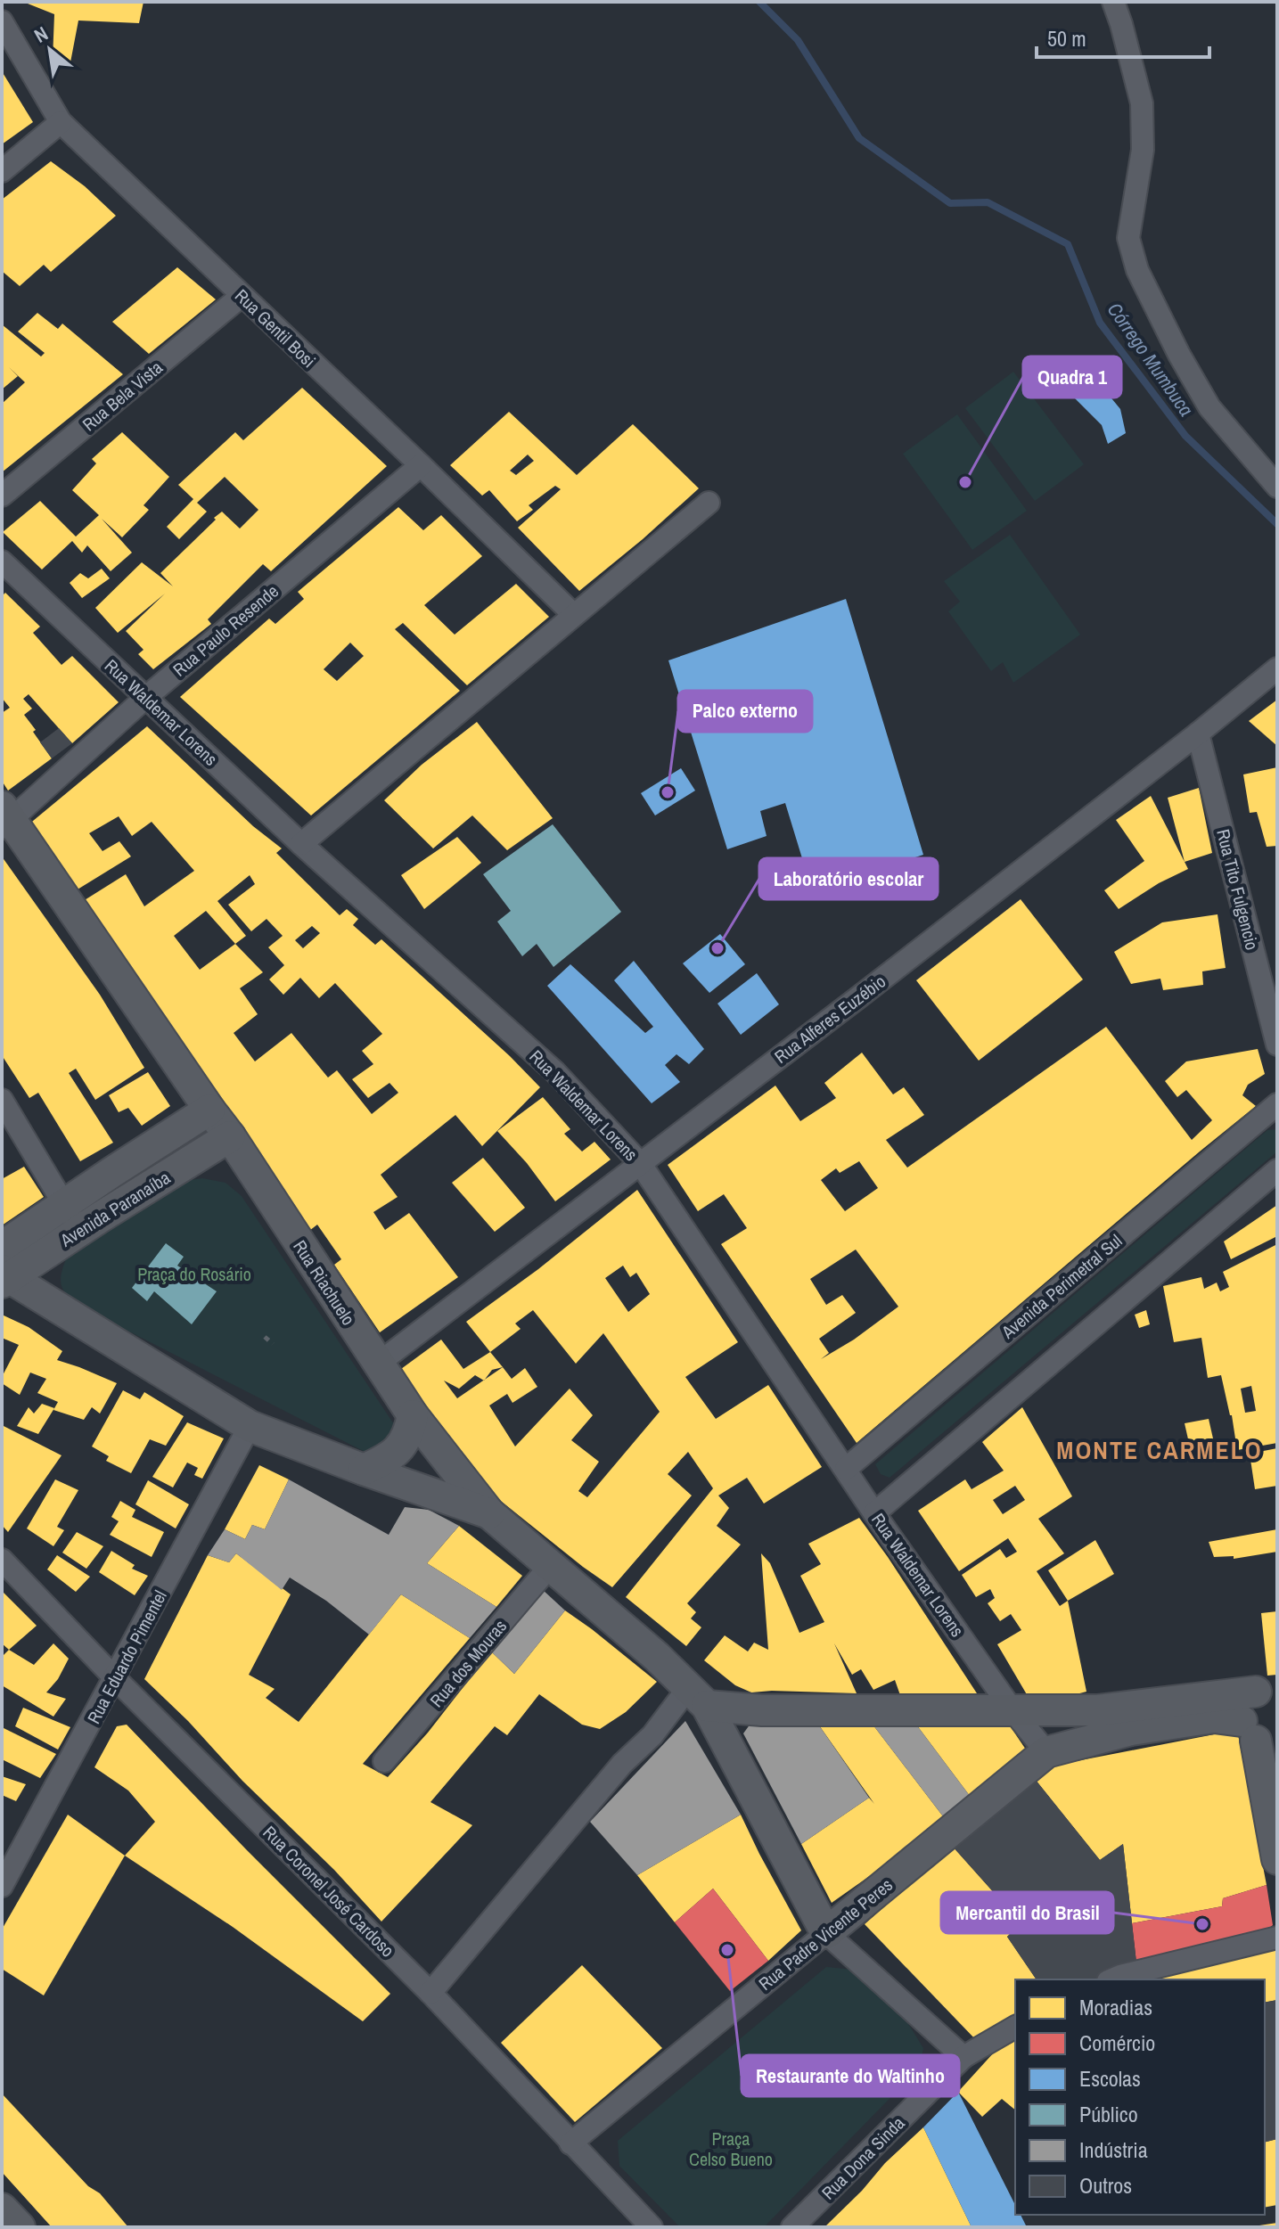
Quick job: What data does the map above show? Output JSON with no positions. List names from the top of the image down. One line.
{"streets":{"main road":["Avenida Paranaíba","Rua Riachuelo","Rua Padre Vicente Peres"],"street":["Rua Gentil Bosi","Rua Bela Vista","Rua Paulo Resende","Rua Waldemar Lorens","Rua Tito Fulgencio","Rua Alferes Euzébio","Avenida Perimetral Sul","Rua Eduardo Pimentel","Rua dos Mouras","Rua Coronel José Cardoso","Rua Dona Sinda"]},"crossings":[["Rua Gentil Bosi","Rua Bela Vista"],["Rua Gentil Bosi","Rua Paulo Resende"],["Rua Paulo Resende","Rua Waldemar Lorens"],["Rua Paulo Resende","Rua Riachuelo"],["Rua Waldemar Lorens","Rua Alferes Euzébio"],["Rua Waldemar Lorens","Avenida Perimetral Sul"],["Rua Waldemar Lorens","Rua Padre Vicente Peres"],["Rua Tito Fulgencio","Rua Alferes Euzébio"],["Rua Alferes Euzébio","Rua Riachuelo"],["Avenida Paranaíba","Rua Riachuelo"],["Rua Riachuelo","Rua dos Mouras"],["Rua Riachuelo","Rua Padre Vicente Peres"],["Rua Eduardo Pimentel","Rua Coronel José Cardoso"],["Rua Coronel José Cardoso","Rua Padre Vicente Peres"]],"districts":["MONTE CARMELO"],"water":["Córrego Mumbuca"],"parks":["Praça do Rosário","Praça Celso Bueno"],"places":["Quadra 1","Palco externo","Laboratório escolar","Mercantil do Brasil","Restaurante do Waltinho"],"legend":["Moradias","Comércio","Escolas","Público","Indústria","Outros"],"scale_bar":"50 m","north":"top left"}
